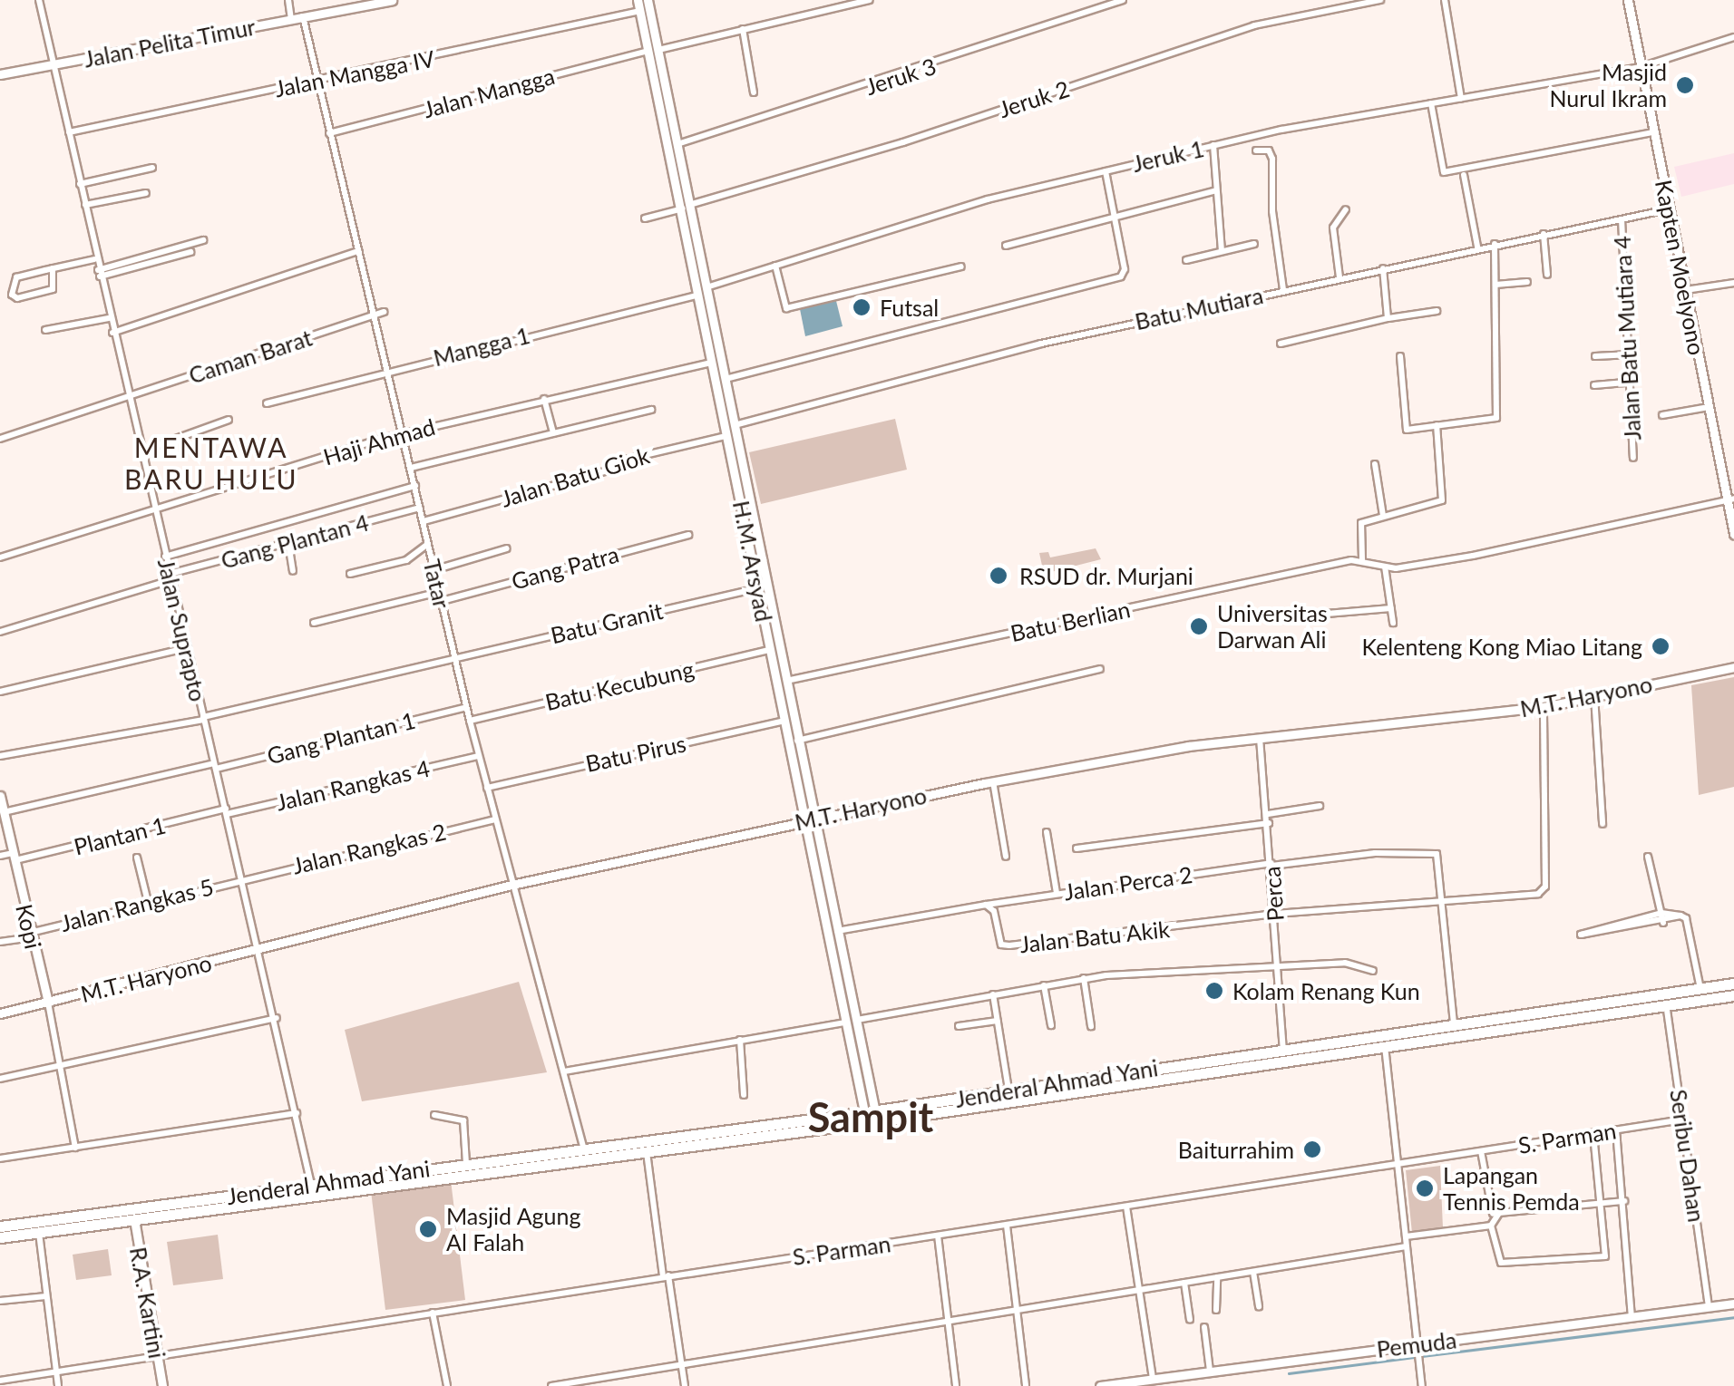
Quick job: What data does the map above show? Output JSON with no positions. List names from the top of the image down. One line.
{"streets":{"highway":["Jenderal Ahmad Yani"],"street":["Jalan Pelita Timur","Jalan Mangga IV","Jeruk 3","Jalan Mangga","Jeruk 2","Jeruk 1","Kapten Moelyono","Batu Mutiara","Jalan Batu Mutiara 4","Mangga 1","Caman Barat","Haji Ahmad","Jalan Batu Giok","Gang Plantan 4","H.M. Arsyad","Gang Patra","Tatar","Batu Berlian","Batu Granit","Jalan Suprapto","Batu Kecubung","M.T. Haryono","Gang Plantan 1","Batu Pirus","Jalan Rangkas 4","Plantan 1","Jalan Rangkas 2","Jalan Perca 2","Perca","Jalan Rangkas 5","Kopi","Jalan Batu Akik","S. Parman","Seribu Dahan","R.A. Kartini","Pemuda"]},"crossings":[["Jalan Pelita Timur","Tatar"],["Jalan Pelita Timur","Jalan Suprapto"],["Jalan Mangga IV","H.M. Arsyad"],["Jalan Mangga IV","Tatar"],["Jalan Mangga IV","Jalan Suprapto"],["Jeruk 3","H.M. Arsyad"],["Jalan Mangga","H.M. Arsyad"],["Jalan Mangga","Tatar"],["Jeruk 2","H.M. Arsyad"],["Jeruk 1","Kapten Moelyono"],["Jeruk 1","H.M. Arsyad"],["Kapten Moelyono","Batu Mutiara"],["Batu Mutiara","Jalan Batu Mutiara 4"],["Batu Mutiara","H.M. Arsyad"],["Mangga 1","H.M. Arsyad"],["Mangga 1","Tatar"],["Caman Barat","Tatar"],["Caman Barat","Jalan Suprapto"],["Haji Ahmad","H.M. Arsyad"],["Haji Ahmad","Tatar"],["Haji Ahmad","Jalan Suprapto"],["Jalan Batu Giok","H.M. Arsyad"],["Jalan Batu Giok","Tatar"],["Gang Plantan 4","Tatar"],["Gang Plantan 4","Jalan Suprapto"],["H.M. Arsyad","Batu Berlian"],["H.M. Arsyad","Batu Granit"],["H.M. Arsyad","Batu Kecubung"],["H.M. Arsyad","M.T. Haryono"],["H.M. Arsyad","Batu Pirus"],["H.M. Arsyad","Jenderal Ahmad Yani"],["Gang Patra","Tatar"],["Tatar","Batu Granit"],["Tatar","Batu Kecubung"],["Tatar","M.T. Haryono"],["Tatar","Gang Plantan 1"],["Tatar","Batu Pirus"],["Tatar","Jalan Rangkas 4"],["Tatar","Jalan Rangkas 2"],["Tatar","Jenderal Ahmad Yani"],["Batu Granit","Jalan Suprapto"],["Jalan Suprapto","M.T. Haryono"],["Jalan Suprapto","Gang Plantan 1"],["Jalan Suprapto","Jalan Rangkas 4"],["Jalan Suprapto","Plantan 1"],["Jalan Suprapto","Jalan Rangkas 2"],["Jalan Suprapto","Jalan Rangkas 5"],["Jalan Suprapto","Jenderal Ahmad Yani"],["M.T. Haryono","Perca"],["M.T. Haryono","Kopi"],["Gang Plantan 1","Kopi"],["Jalan Rangkas 4","Plantan 1"],["Plantan 1","Kopi"],["Jalan Rangkas 2","Jalan Rangkas 5"],["Jalan Perca 2","Perca"],["Jalan Perca 2","Jalan Batu Akik"],["Perca","Jalan Batu Akik"],["Perca","Jenderal Ahmad Yani"],["Jalan Rangkas 5","Kopi"],["Jenderal Ahmad Yani","Seribu Dahan"],["Jenderal Ahmad Yani","R.A. Kartini"],["S. Parman","Seribu Dahan"],["S. Parman","R.A. Kartini"],["Seribu Dahan","Pemuda"]],"districts":["MENTAWA BARU HULU","Sampit"],"places":["Masjid Nurul Ikram","Futsal","RSUD dr. Murjani","Universitas Darwan Ali","Kelenteng Kong Miao Litang","Kolam Renang Kun","Baiturrahim","Lapangan Tennis Pemda","Masjid Agung Al Falah"]}
